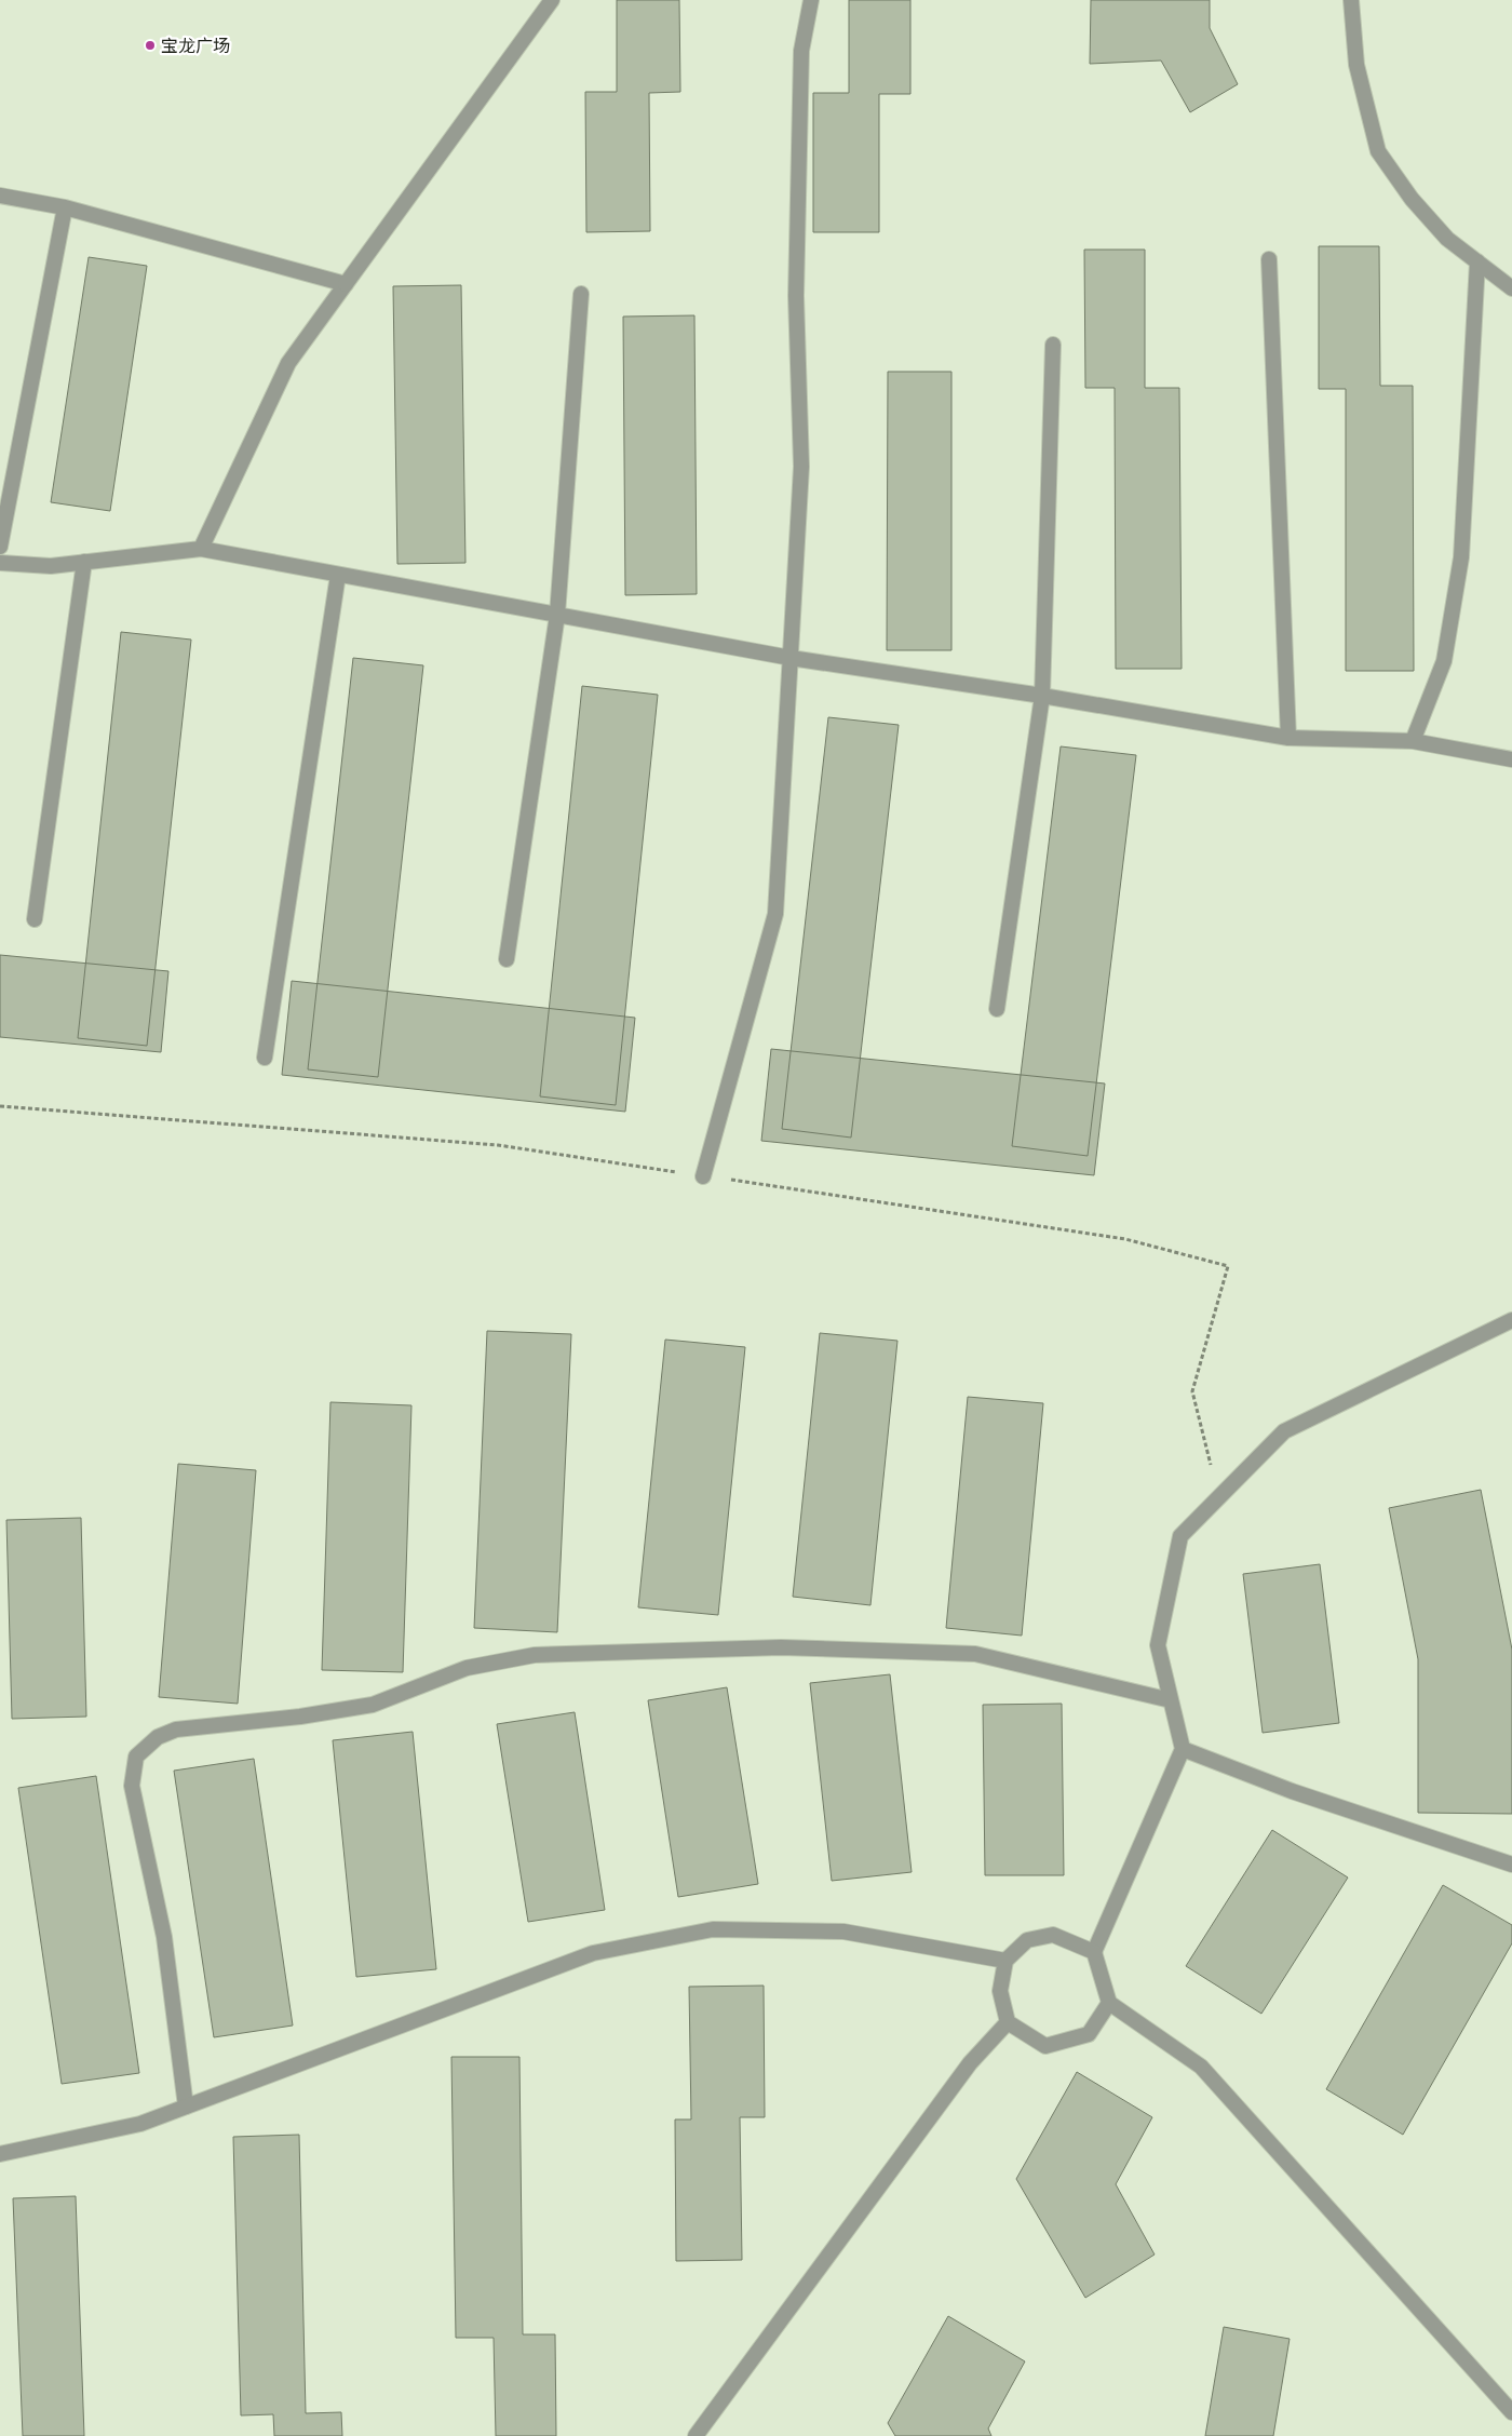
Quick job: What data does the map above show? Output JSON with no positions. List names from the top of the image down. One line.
{"places":["宝龙广场"]}
